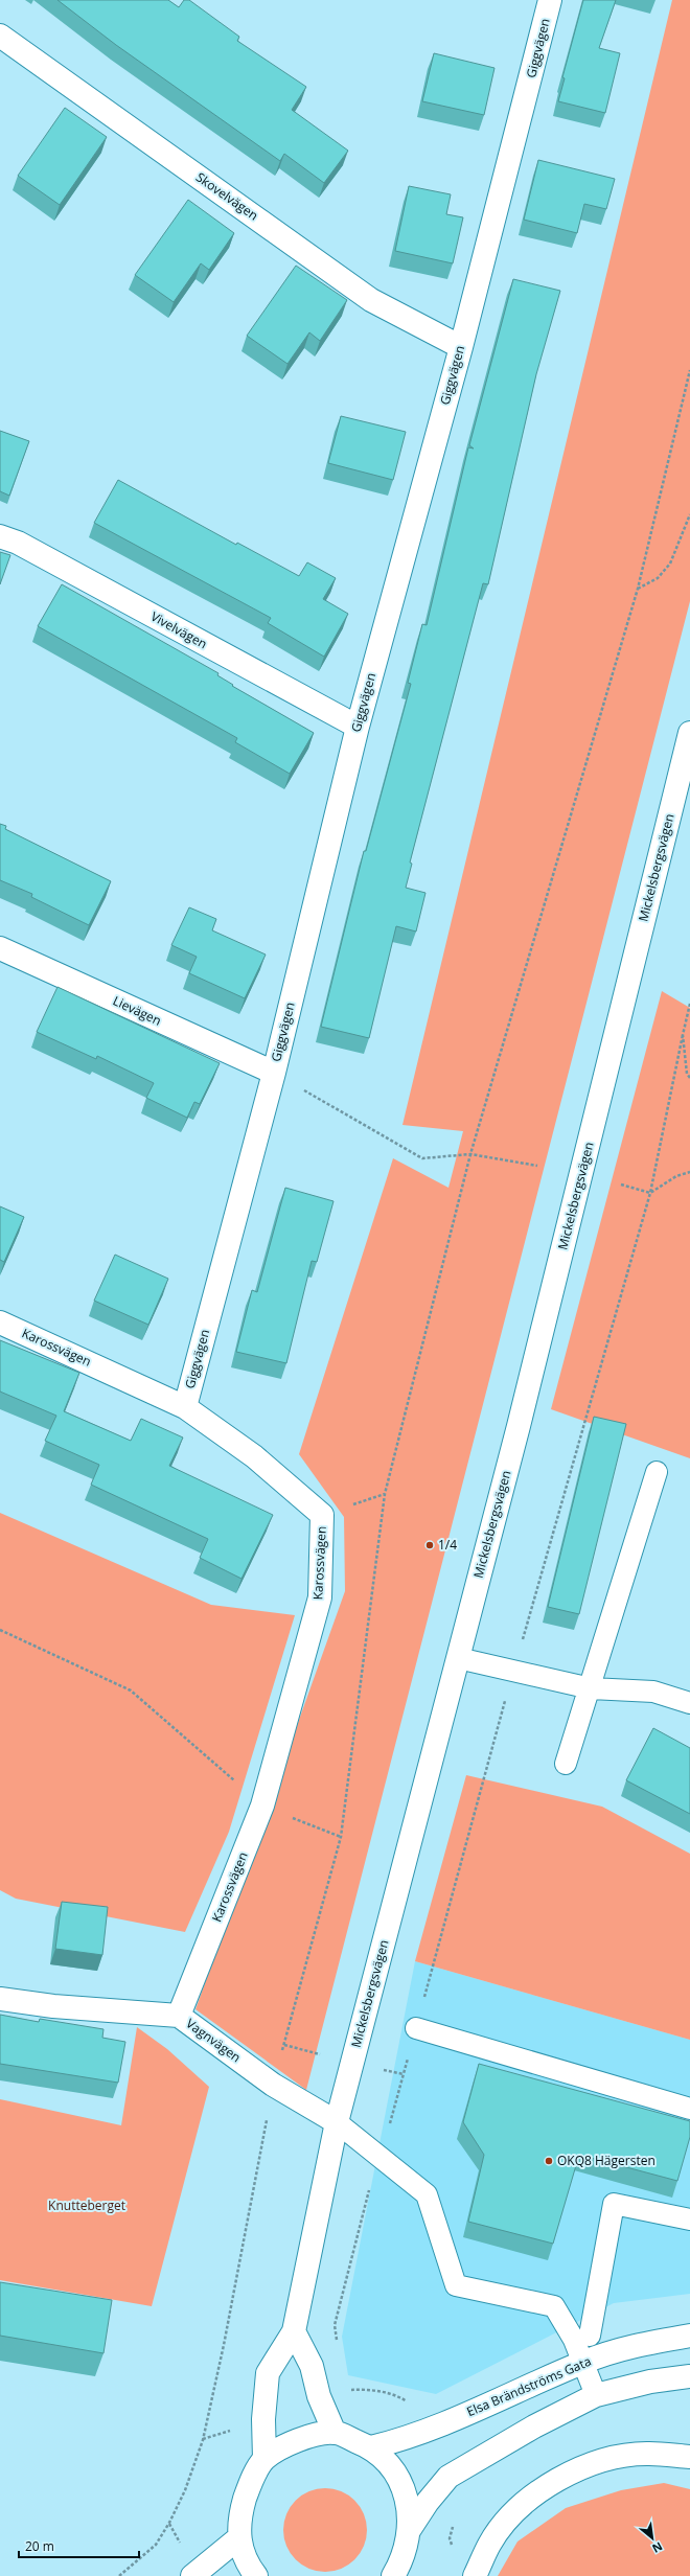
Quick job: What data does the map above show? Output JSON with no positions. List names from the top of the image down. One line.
{"streets":{"main road":["Giggvägen","Skovelvägen","Vivelvägen","Mickelsbergsvägen","Lievägen","Karossvägen","Vagnvägen","Elsa Brändströms Gata"]},"crossings":[["Giggvägen","Skovelvägen"],["Giggvägen","Vivelvägen"],["Giggvägen","Lievägen"],["Giggvägen","Karossvägen"],["Mickelsbergsvägen","Vagnvägen"],["Karossvägen","Vagnvägen"]],"parks":["Knutteberget"],"places":["1/4","OKQ8 Hägersten"],"scale_bar":"20 m","north":"bottom right"}
